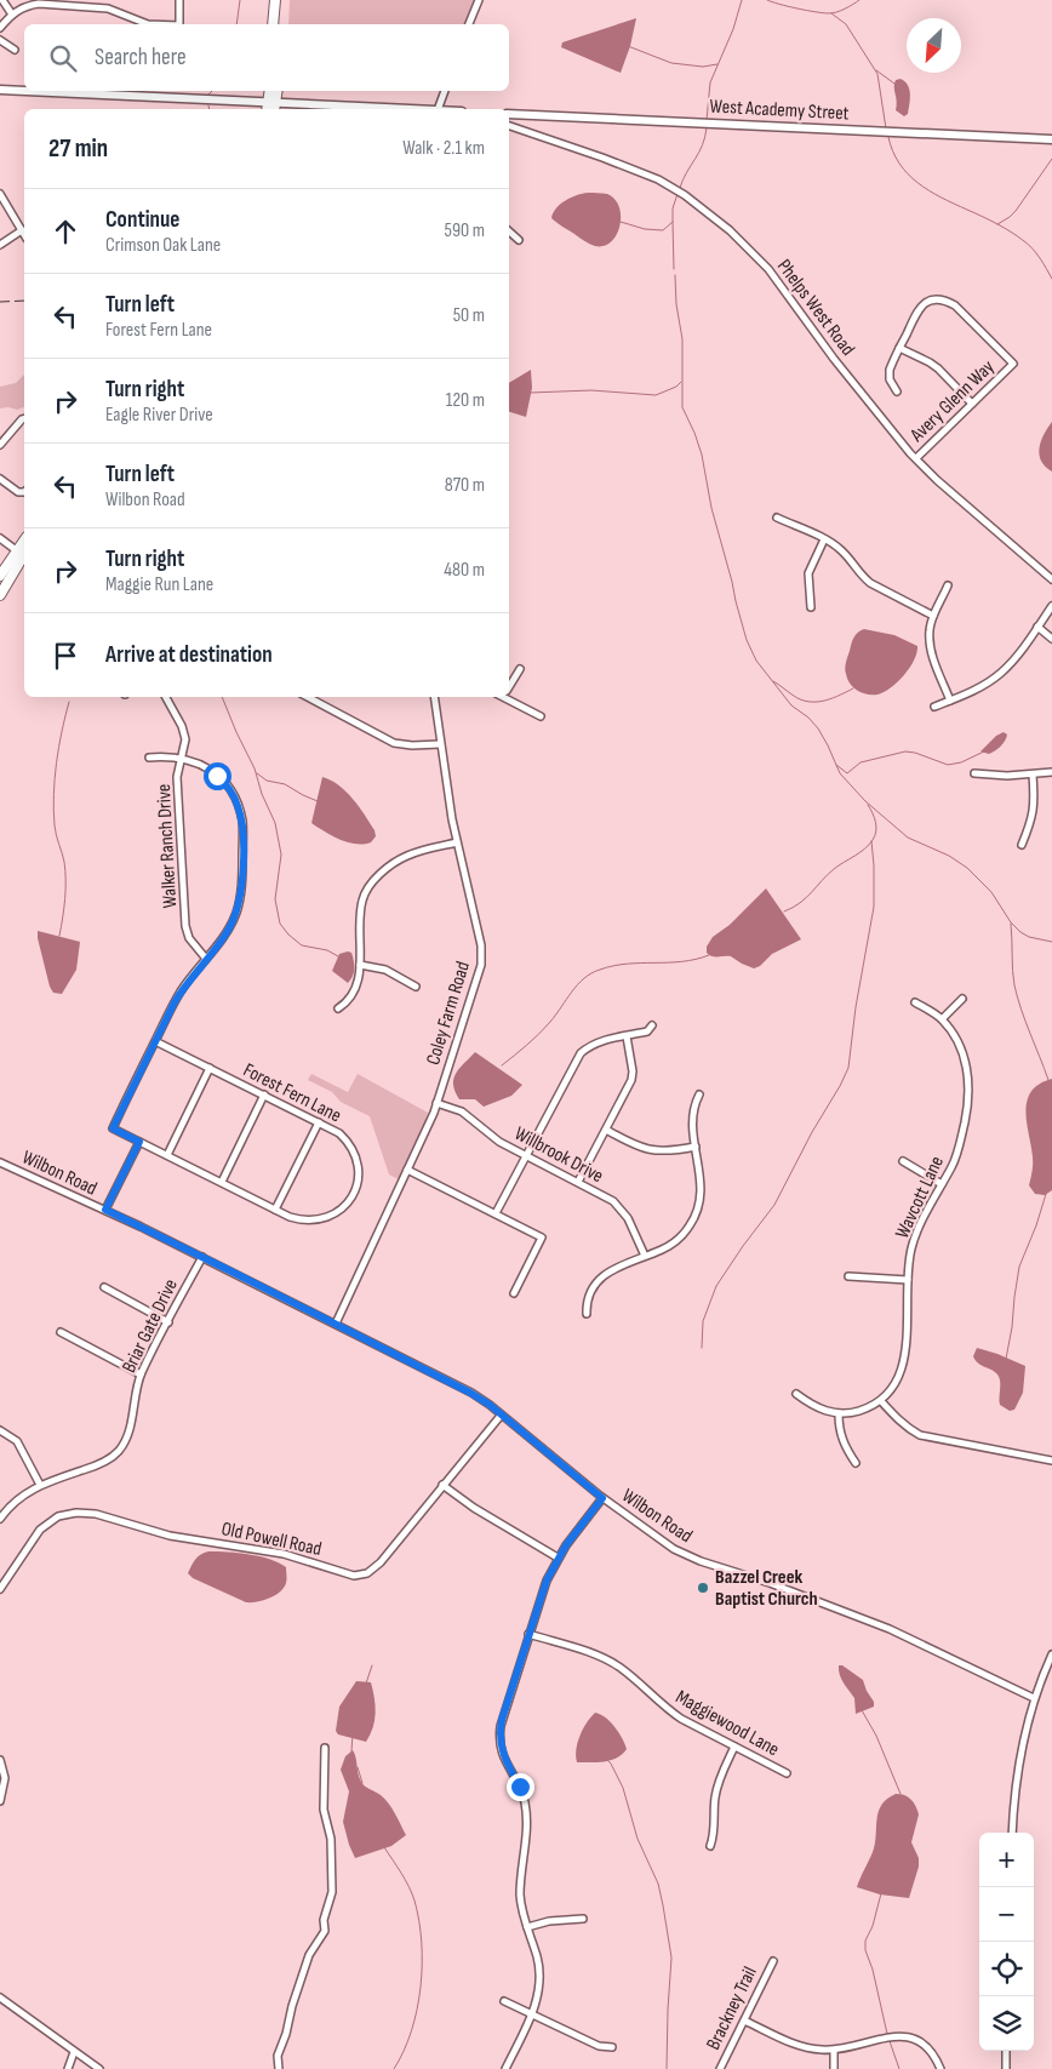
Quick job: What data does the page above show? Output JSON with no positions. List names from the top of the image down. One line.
{"streets":{"main road":["West Academy Street"],"street":["Phelps West Road","Avery Glenn Way","Walker Ranch Drive","Coley Farm Road","Forest Fern Lane","Willbrook Drive","Wilbon Road","Wavcott Lane","Briar Gate Drive","Old Powell Road","Maggiewood Lane","Brackney Trail"]},"crossings":[["Phelps West Road","Avery Glenn Way"],["Coley Farm Road","Willbrook Drive"],["Coley Farm Road","Wilbon Road"],["Wilbon Road","Briar Gate Drive"],["Wilbon Road","Old Powell Road"]],"places":["Bazzel Creek Baptist Church"],"north":"bottom left","page":{"search":"Search here","heading":["27 min","Walk · 2.1 km"],"list":[["Continue","Crimson Oak Lane","590 m"],["Turn left","Forest Fern Lane","50 m"],["Turn right","Eagle River Drive","120 m"],["Turn left","Wilbon Road","870 m"],["Turn right","Maggie Run Lane","480 m"],"Arrive at destination"],"map_buttons":["+","−"]}}
